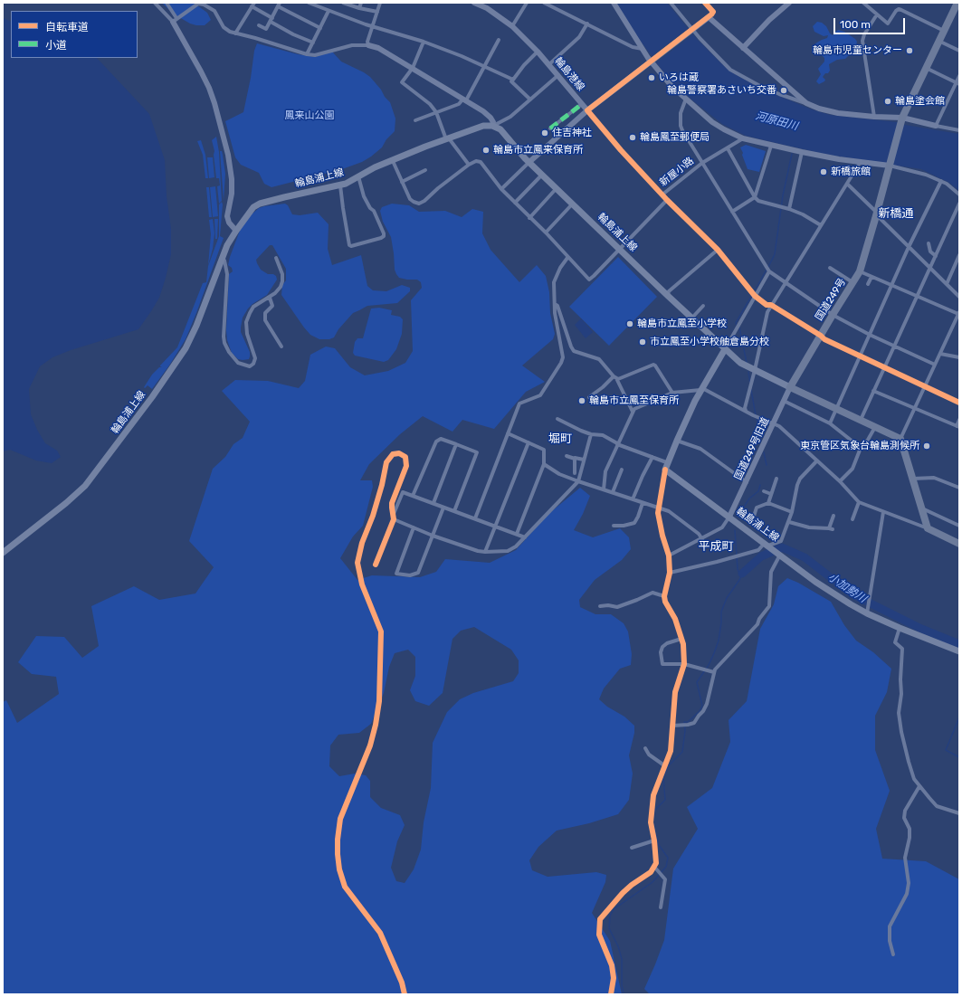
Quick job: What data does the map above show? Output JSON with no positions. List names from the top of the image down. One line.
{"streets":{"highway":["国道249号"],"main road":["輪島浦上線"],"street":["輪島港線","新屋小路","国道249号旧道"]},"crossings":[["輪島浦上線","国道249号"],["輪島浦上線","国道249号旧道"],["国道249号","国道249号旧道"]],"districts":["新橋通","堀町","平成町"],"water":["河原田川","小加勢川"],"parks":["鳳来山公園"],"places":["輪島市児童センター","いろは蔵","輪島警察署あさいち交番","輪島塗会館","住吉神社","輪島鳳至郵便局","輪島市立鳳来保育所","新橋旅館","輪島市立鳳至小学校","市立鳳至小学校舳倉島分校","輪島市立鳳至保育所","東京管区気象台輪島測候所"],"legend":["自転車道","小道"],"scale_bar":"100 m"}
